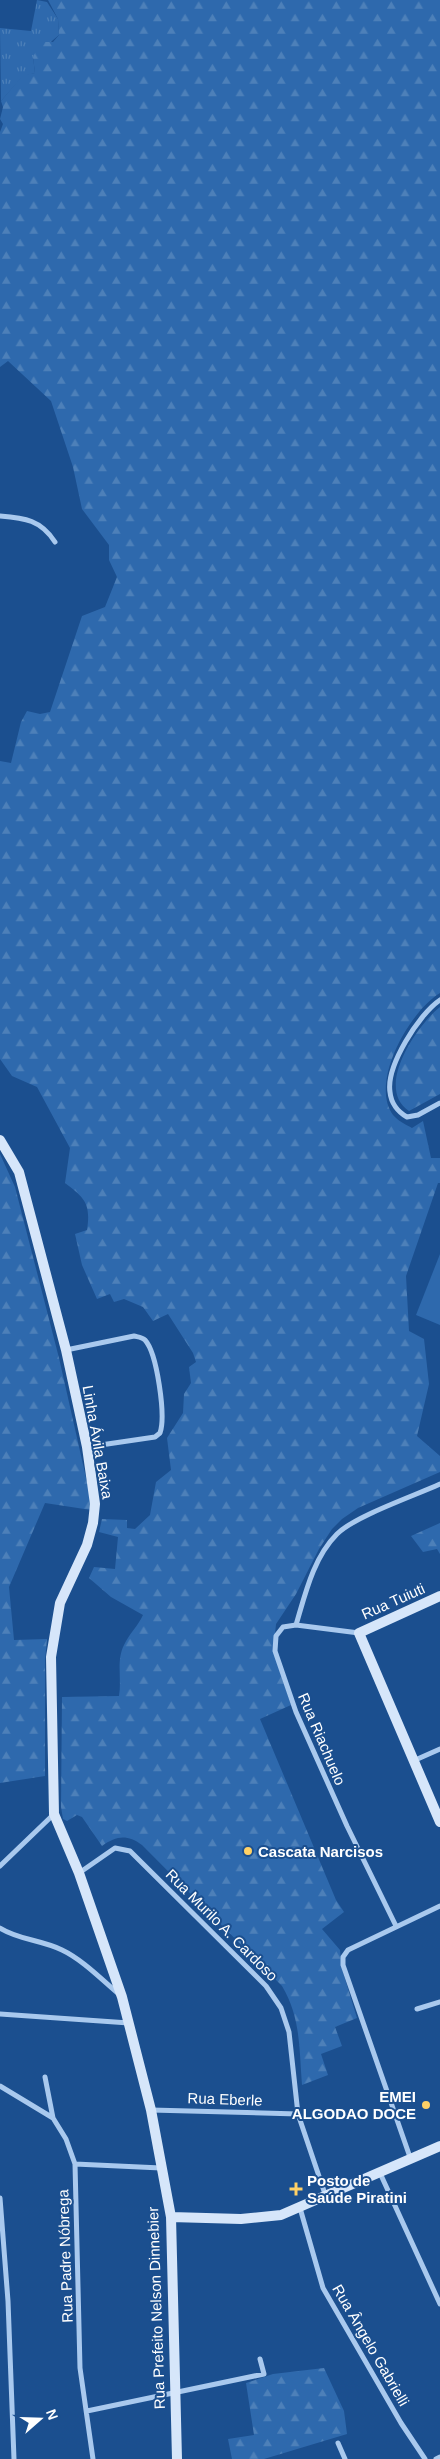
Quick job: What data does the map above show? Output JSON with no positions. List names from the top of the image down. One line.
{"streets":{"street":["Linha Ávila Baixa","Rua Tuiuti","Rua Riachuelo","Rua Murilo A. Cardoso","Rua Eberle","Rua Padre Nóbrega","Rua Prefeito Nelson Dinnebier","Rua Ângelo Gabrielli"]},"crossings":[["Linha Ávila Baixa","Rua Prefeito Nelson Dinnebier"],["Rua Murilo A. Cardoso","Rua Eberle"],["Rua Murilo A. Cardoso","Rua Prefeito Nelson Dinnebier"],["Rua Eberle","Rua Prefeito Nelson Dinnebier"]],"places":{"other":["Cascata Narcisos","EMEI ALGODAO DOCE"],"health":["Posto de Saúde Piratini"]},"north":"right"}
